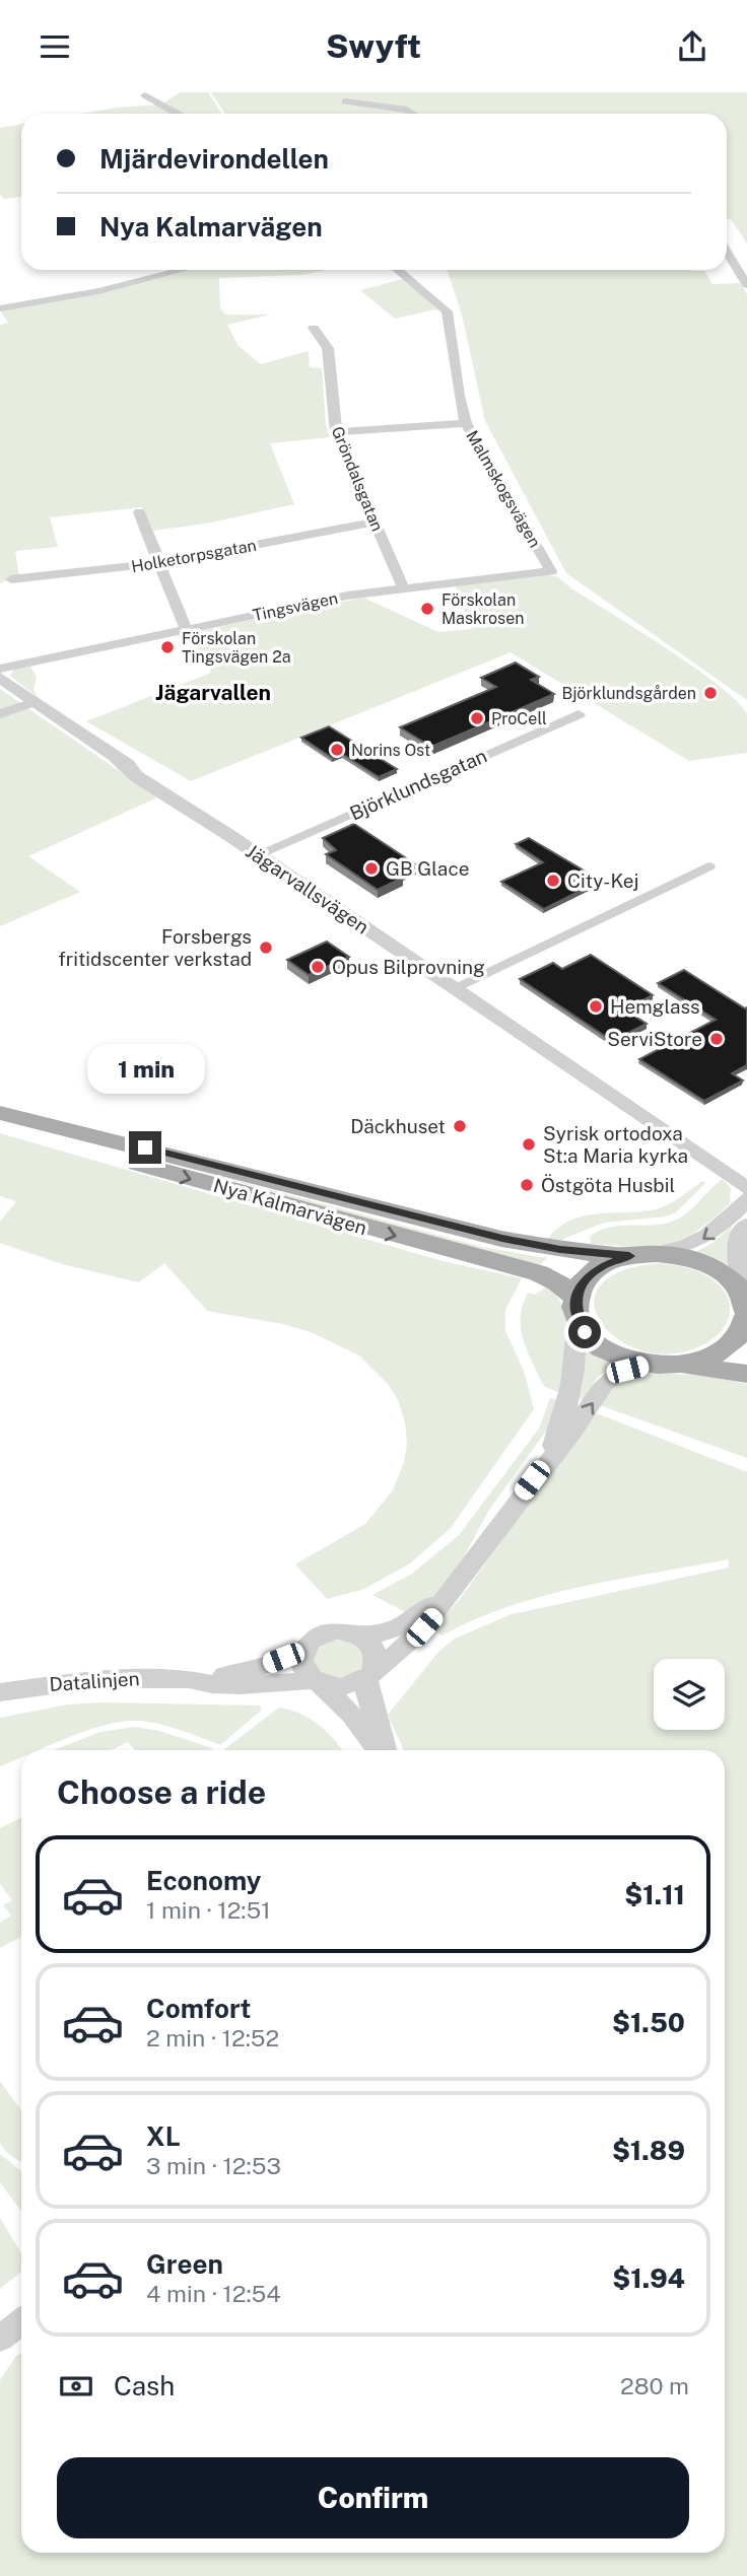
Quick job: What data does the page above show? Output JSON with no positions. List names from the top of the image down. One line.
{"streets":{"main road":["Nya Kalmarvägen"],"street":["Gröndalsgatan","Malmskogsvägen","Holketorpsgatan","Tingsvägen","Björklundsgatan","Jägarvallsvägen","Datalinjen"]},"crossings":[["Gröndalsgatan","Holketorpsgatan"],["Gröndalsgatan","Tingsvägen"],["Malmskogsvägen","Tingsvägen"],["Björklundsgatan","Jägarvallsvägen"]],"districts":["Jägarvallen"],"places":["Förskolan Maskrosen","Förskolan Tingsvägen 2a","Björklundsgården","ProCell","Norins Ost","GB Glace","City-Kej","Forsbergs fritidscenter verkstad","Opus Bilprovning","Hemglass","ServiStore","Däckhuset","Syrisk ortodoxa St:a Maria kyrka","Östgöta Husbil"],"page":{"header":"Swyft","banner":["Mjärdevirondellen","Nya Kalmarvägen"],"bubble":"1 min","heading":"Choose a ride","list":[{"name":"Economy","note":"1 min · 12:51","value":"$1.11"},{"name":"Comfort","note":"2 min · 12:52","value":"$1.50"},{"name":"XL","note":"3 min · 12:53","value":"$1.89"},{"name":"Green","note":"4 min · 12:54","value":"$1.94"}],"pay":["Cash","280 m"],"buttons":"Confirm"}}
